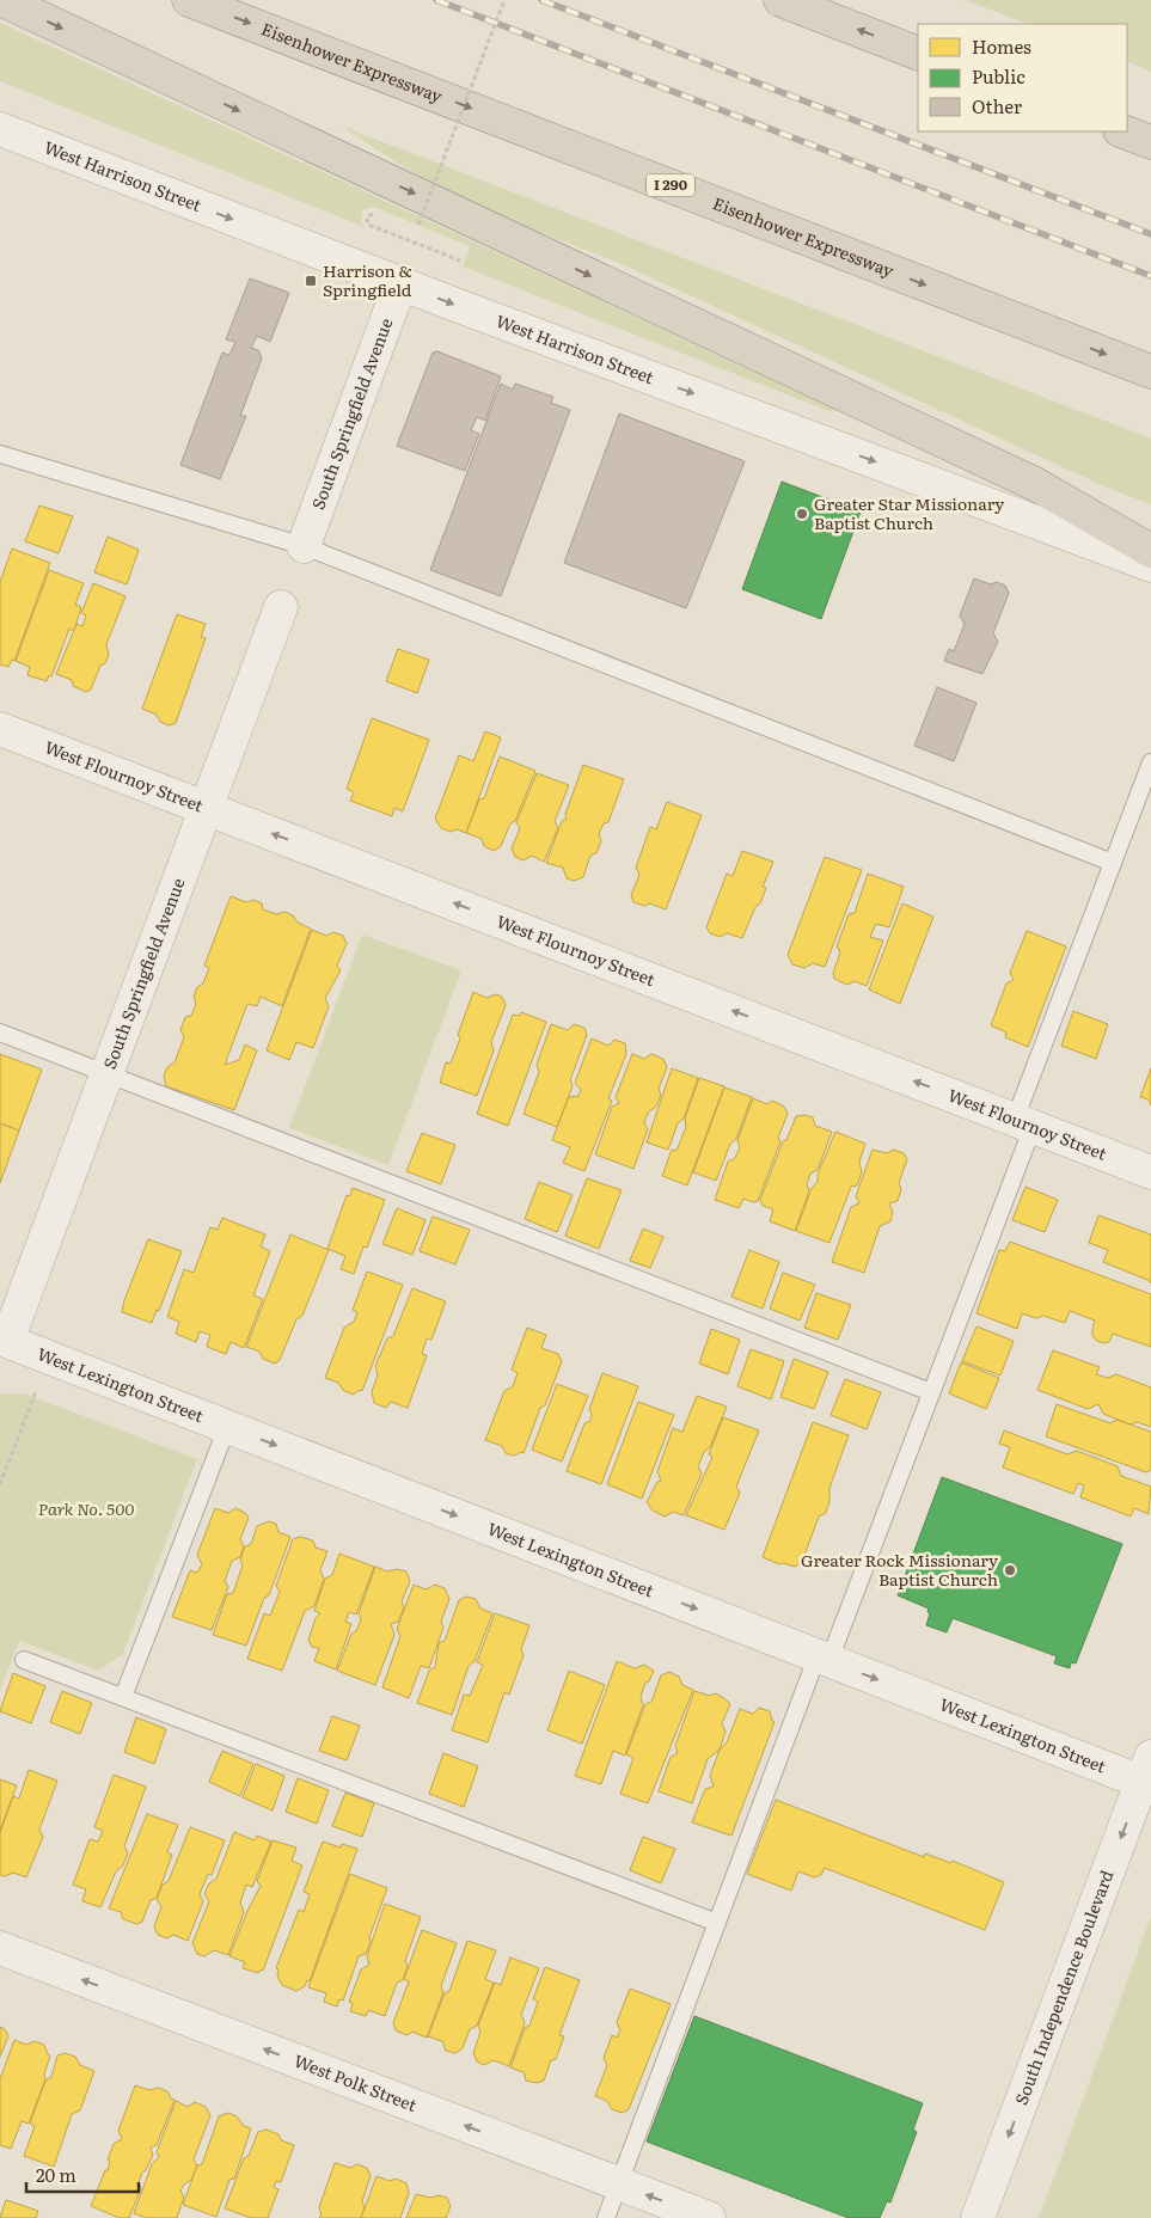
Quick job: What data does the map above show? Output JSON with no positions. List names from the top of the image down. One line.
{"streets":{"highway":["Eisenhower Expressway","I 290"],"street":["West Harrison Street","South Springfield Avenue","West Flournoy Street","West Lexington Street","South Independence Boulevard","West Polk Street"]},"crossings":[["West Harrison Street","South Springfield Avenue"],["South Springfield Avenue","West Flournoy Street"],["South Springfield Avenue","West Lexington Street"],["West Lexington Street","South Independence Boulevard"]],"one_way":["West Harrison Street","West Flournoy Street","West Lexington Street","South Independence Boulevard","West Polk Street"],"parks":["Park No. 500"],"places":{"transit":["Harrison & Springfield"],"other":["Greater Star Missionary Baptist Church","Greater Rock Missionary Baptist Church"]},"legend":["Homes","Public","Other"],"scale_bar":"20 m"}
